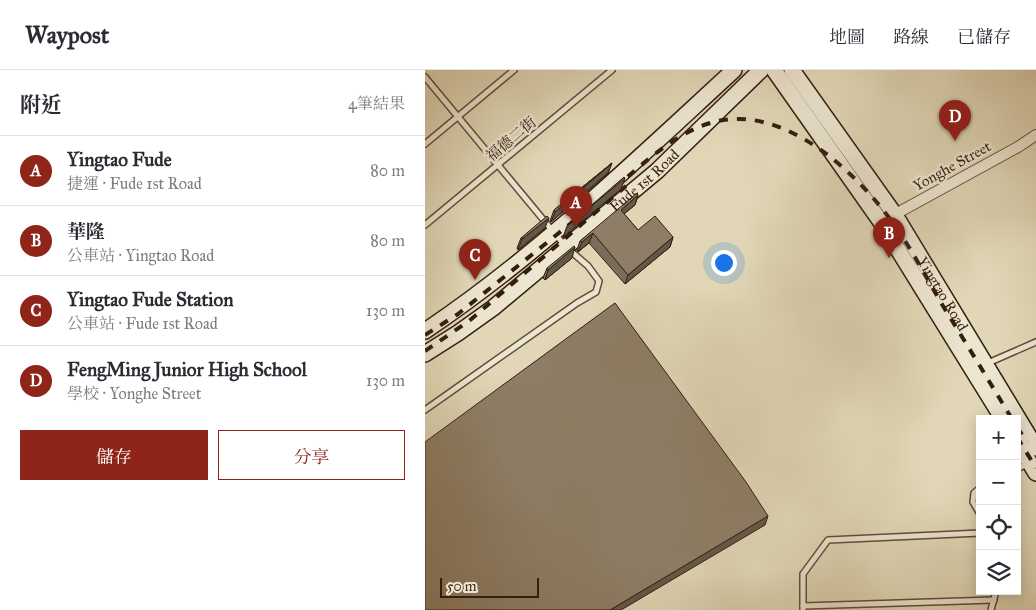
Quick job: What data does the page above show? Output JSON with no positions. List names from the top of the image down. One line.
{"streets":{"main road":["Fude 1st Road","Yingtao Road"],"street":["Yonghe Street"],"lane":["福德二街"]},"crossings":[["Yonghe Street","Yingtao Road"]],"scale_bar":"50 m","page":{"header":"Waypost","nav":["地圖","路線","已儲存"],"heading":["附近","4筆結果"],"pins":["D","A","B","C"],"list":[{"mark":"A","name":"Yingtao Fude","note":"捷運 · Fude 1st Road","value":"80 m"},{"mark":"B","name":"華隆","note":"公車站 · Yingtao Road","value":"80 m"},{"mark":"C","name":"Yingtao Fude Station","note":"公車站 · Fude 1st Road","value":"130 m"},{"mark":"D","name":"FengMing Junior High School","note":"學校 · Yonghe Street","value":"130 m"}],"buttons":["儲存","分享"],"map_buttons":["+","−"],"scale":"50 m"}}
